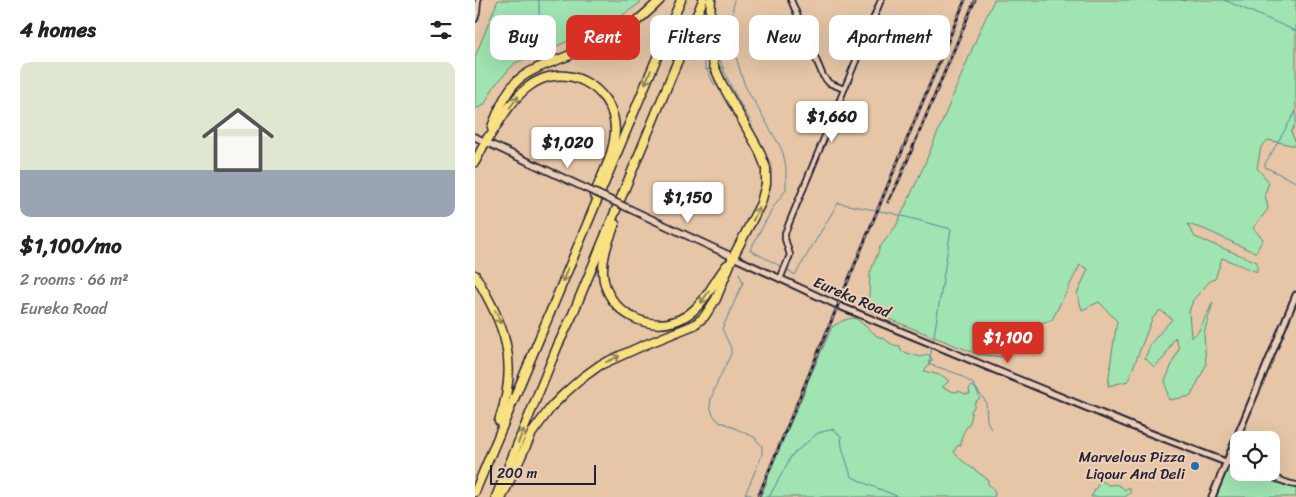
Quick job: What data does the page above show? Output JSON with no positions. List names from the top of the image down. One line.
{"streets":{"main road":["Eureka Road"]},"places":["Marvelous Pizza Liqour And Deli"],"scale_bar":"200 m","page":{"heading":"4 homes","chip":["Buy","Rent","Filters","New","Apartment"],"list":[{"name":"$1,100/mo","note":"2 rooms · 66 m² · Eureka Road"}],"price":["$1,660","$1,020","$1,150","$1,100"],"scale":"200 m"}}
